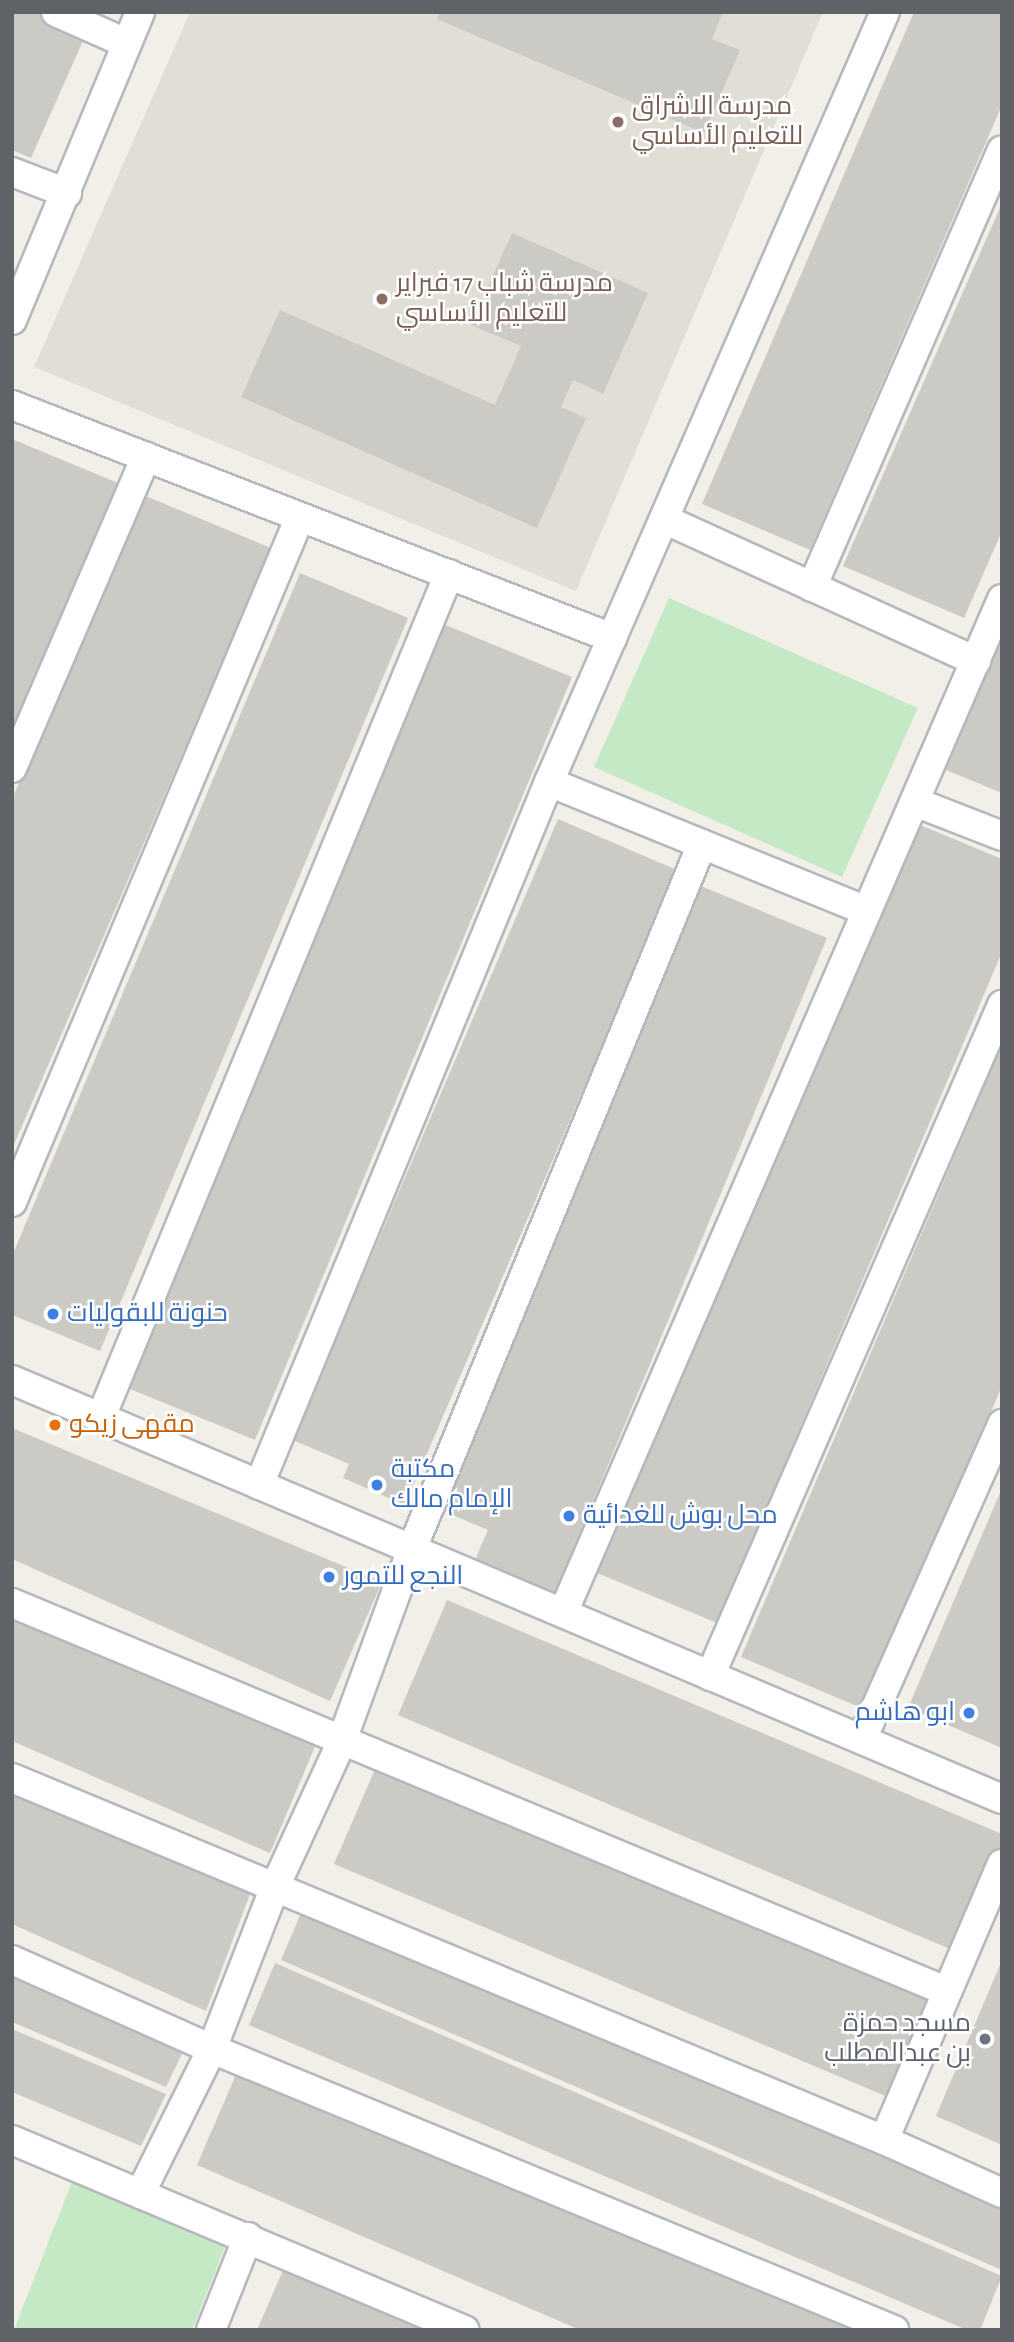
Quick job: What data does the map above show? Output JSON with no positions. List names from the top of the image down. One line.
{"places":["مدرسة الاشراق للتعليم الأساسي","مدرسة شباب 17 فبراير للتعليم الأساسي","حنونة للبقوليات","مقهى زيكو","مكتبة الإمام مالك","محل بوش للغدائية","النجع للتمور","ابو هاشم","مسجد حمزة بن عبدالمطلب"]}
